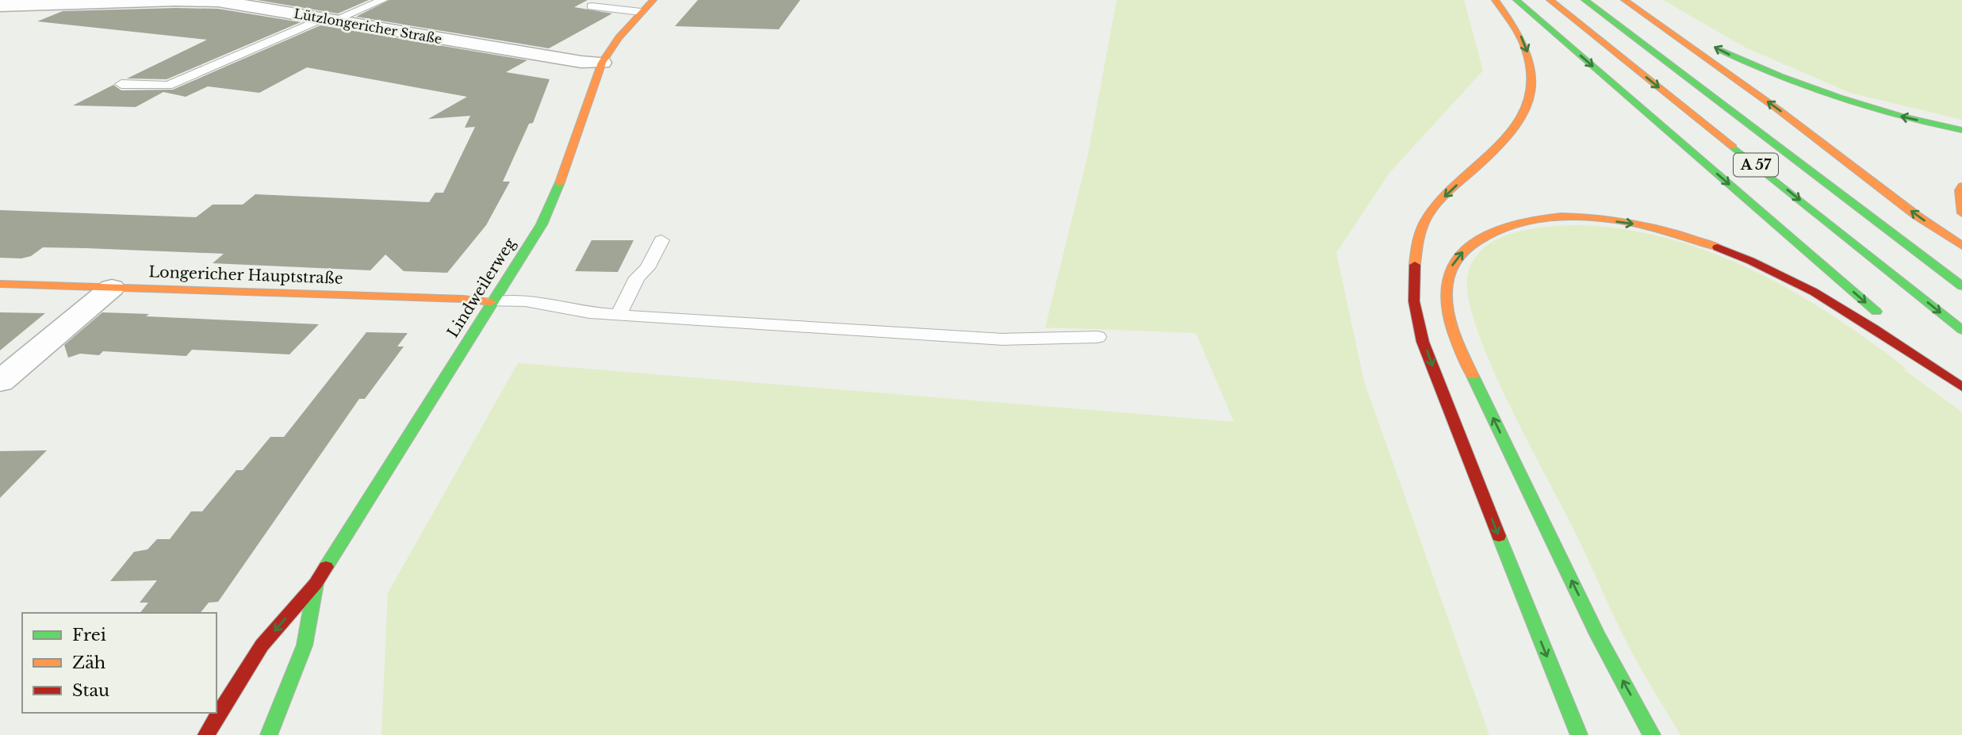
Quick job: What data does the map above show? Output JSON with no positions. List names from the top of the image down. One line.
{"streets":{"main road":["A 57","Longericher Hauptstraße","Lindweilerweg"],"street":["Lützlongericher Straße"]},"crossings":[["Lützlongericher Straße","Lindweilerweg"],["Longericher Hauptstraße","Lindweilerweg"]],"legend":["Frei","Zäh","Stau"]}
